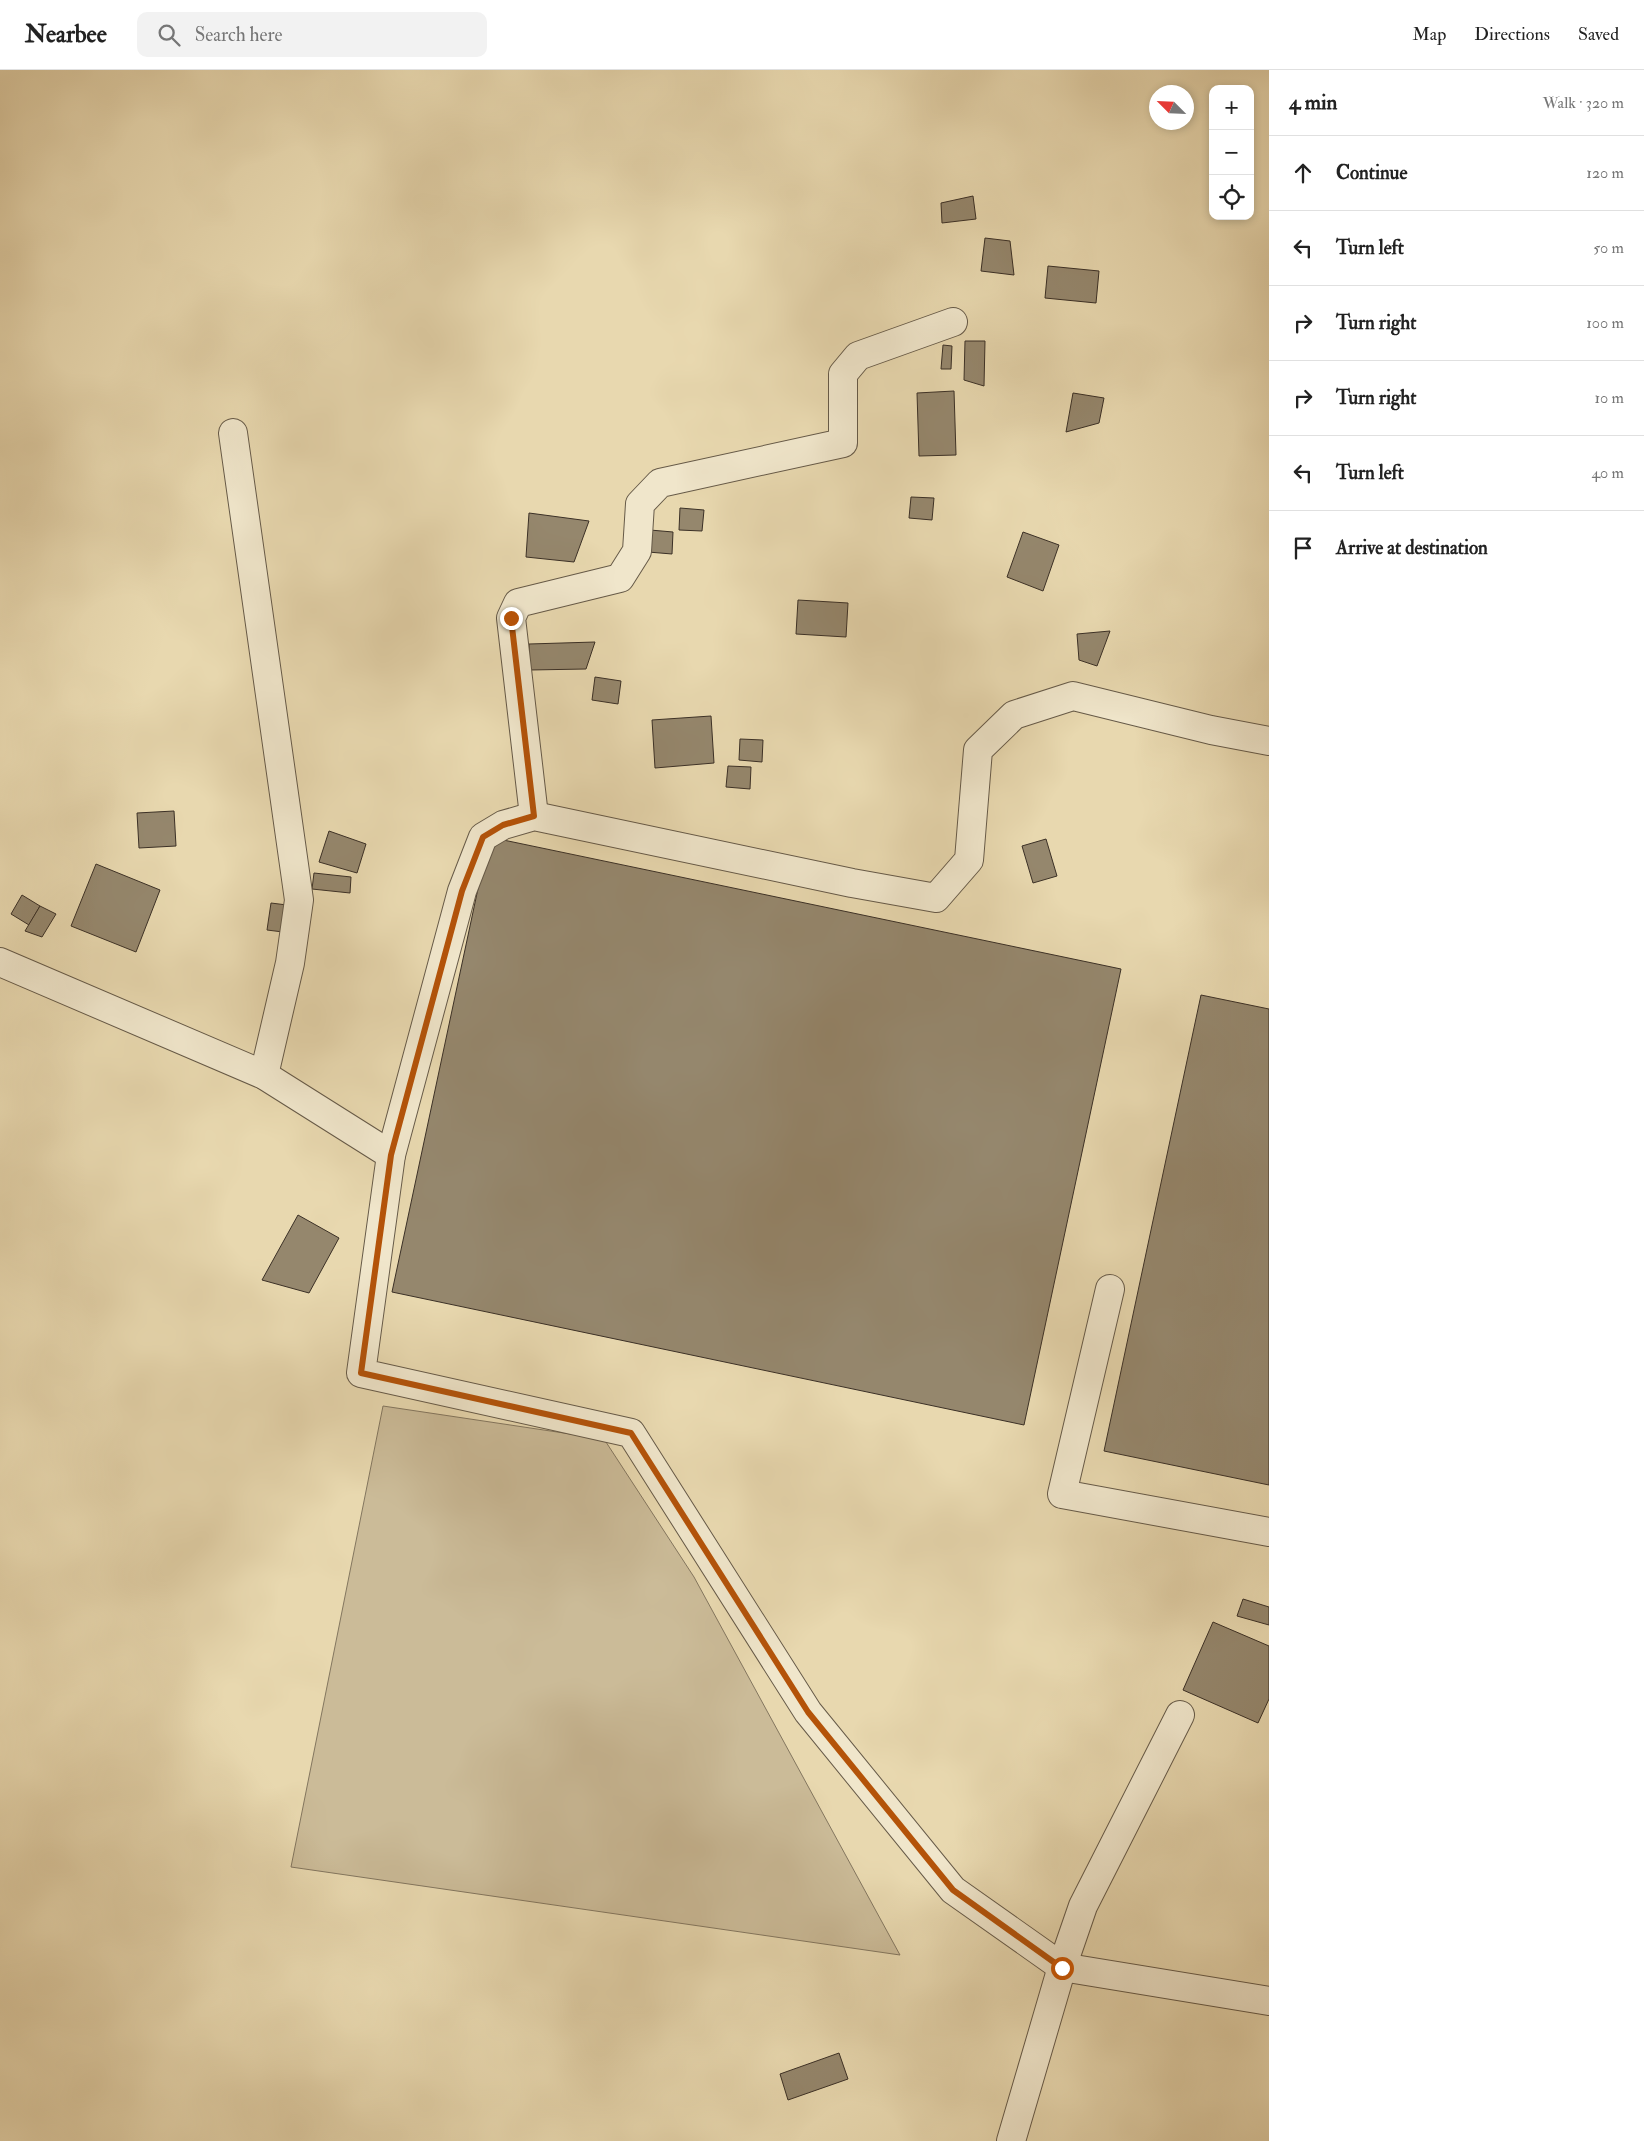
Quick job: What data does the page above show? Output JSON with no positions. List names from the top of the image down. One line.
{"north":"top left","page":{"header":"Nearbee","search":"Search here","nav":["Map","Directions","Saved"],"heading":["4 min","Walk · 320 m"],"map_buttons":["+","−"],"list":[["Continue","120 m"],["Turn left","50 m"],["Turn right","100 m"],["Turn right","10 m"],["Turn left","40 m"],"Arrive at destination"]}}
